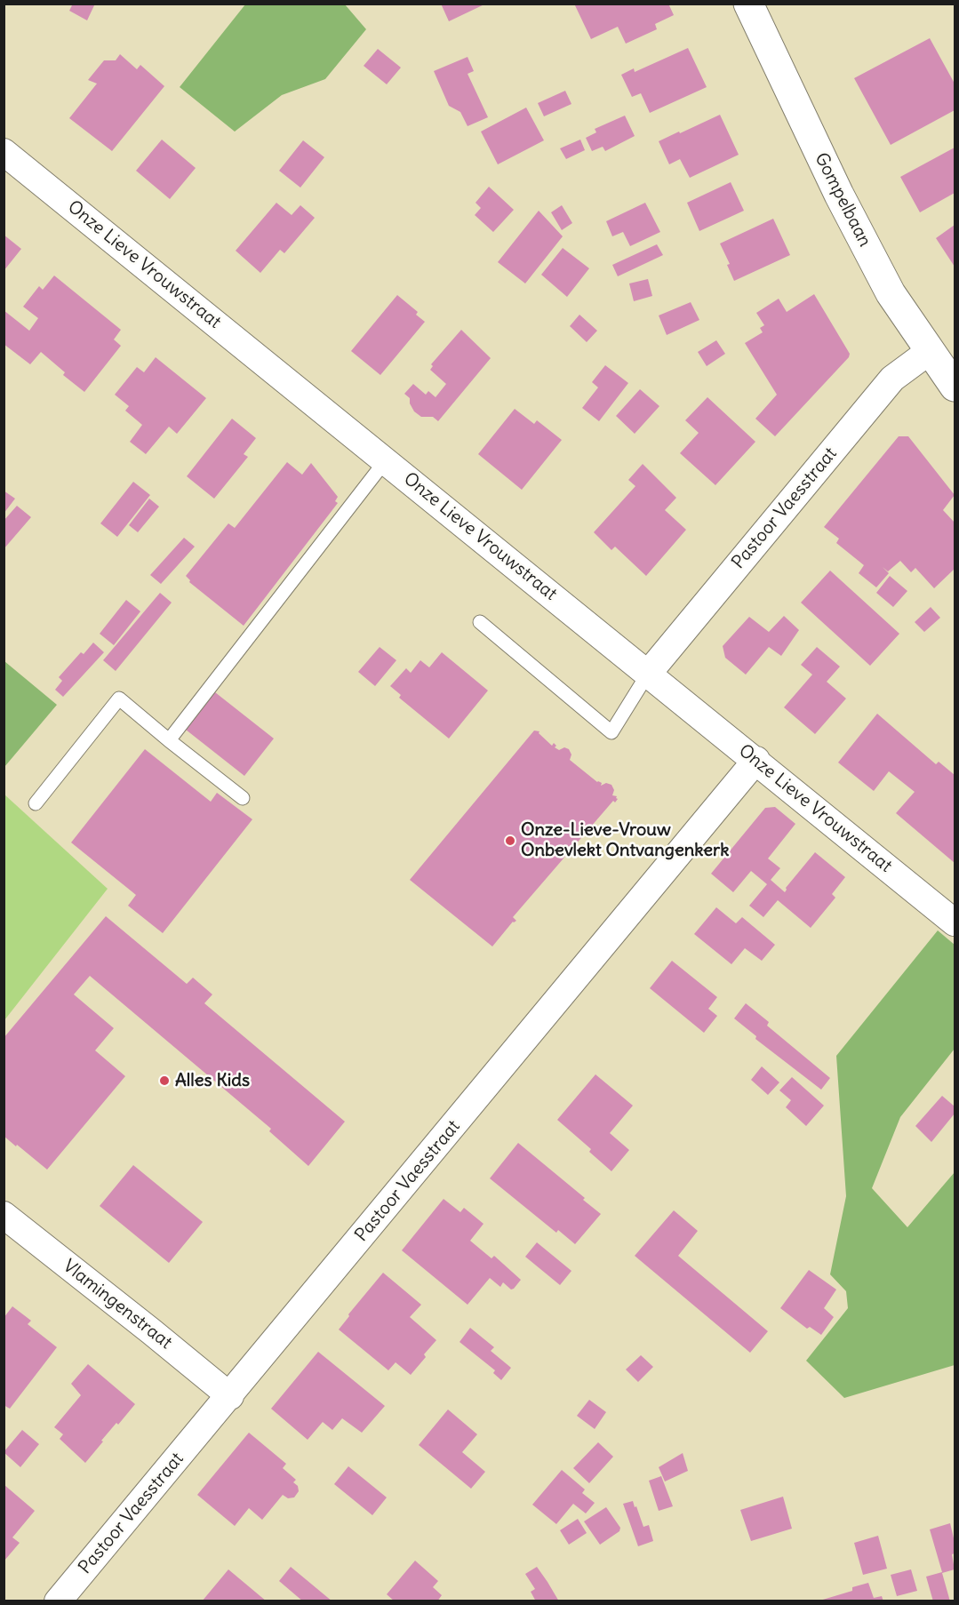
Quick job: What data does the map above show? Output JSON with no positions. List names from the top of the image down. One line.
{"streets":{"street":["Gompelbaan","Onze Lieve Vrouwstraat","Pastoor Vaesstraat","Vlamingenstraat"]},"crossings":[["Gompelbaan","Pastoor Vaesstraat"],["Onze Lieve Vrouwstraat","Pastoor Vaesstraat"],["Pastoor Vaesstraat","Vlamingenstraat"]],"places":["Onze-Lieve-Vrouw Onbevlekt Ontvangenkerk","Alles Kids"]}
